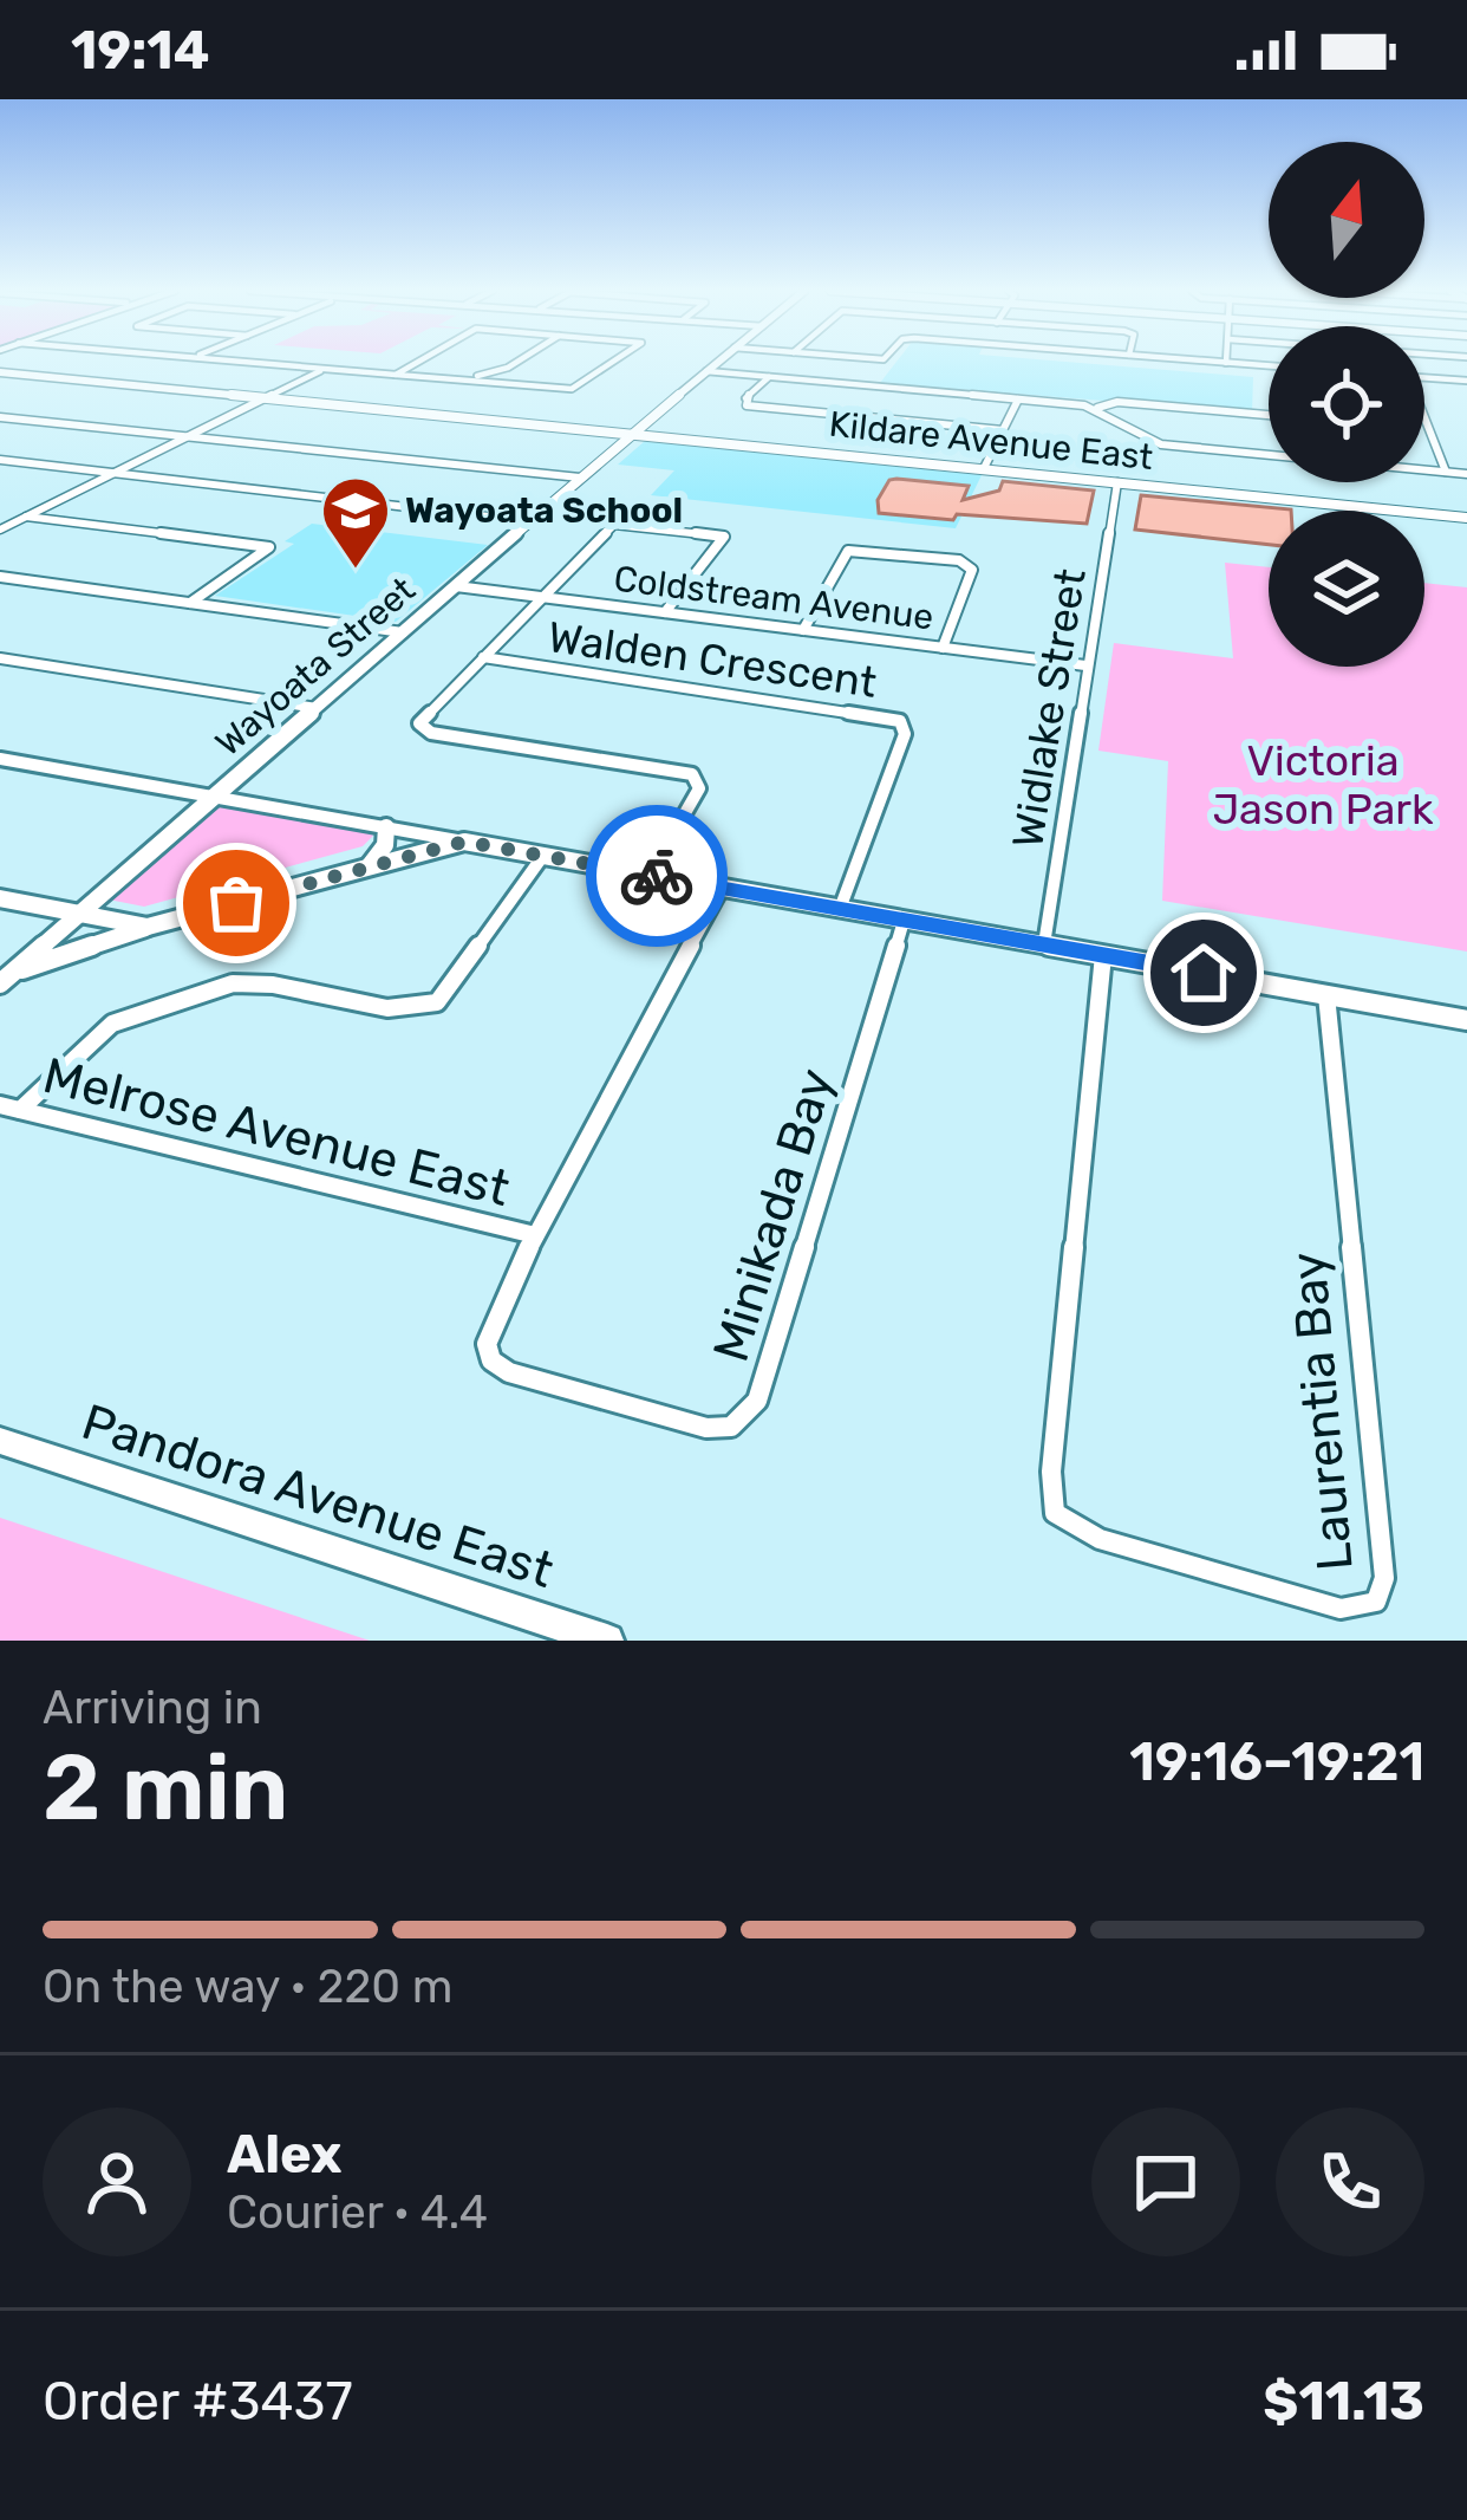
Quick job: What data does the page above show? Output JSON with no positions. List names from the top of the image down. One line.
{"streets":{"main road":["Pandora Avenue East"],"street":["Kildare Avenue East","Coldstream Avenue","Walden Crescent","Wayoata Street","Widlake Street","Melrose Avenue East","Minikada Bay","Laurentia Bay"]},"crossings":[["Kildare Avenue East","Wayoata Street"],["Kildare Avenue East","Widlake Street"],["Coldstream Avenue","Wayoata Street"],["Coldstream Avenue","Widlake Street"],["Melrose Avenue East","Minikada Bay"]],"parks":["Victoria Jason Park"],"places":{"school or university":["Wayoata School"]},"north":"top","page":{"status":"19:14","heading":["2 min","Arriving in","19:16–19:21"],"panel":["Alex","Courier · 4.4","Order #3437","$11.13"],"bar":"On the way · 220 m"}}
